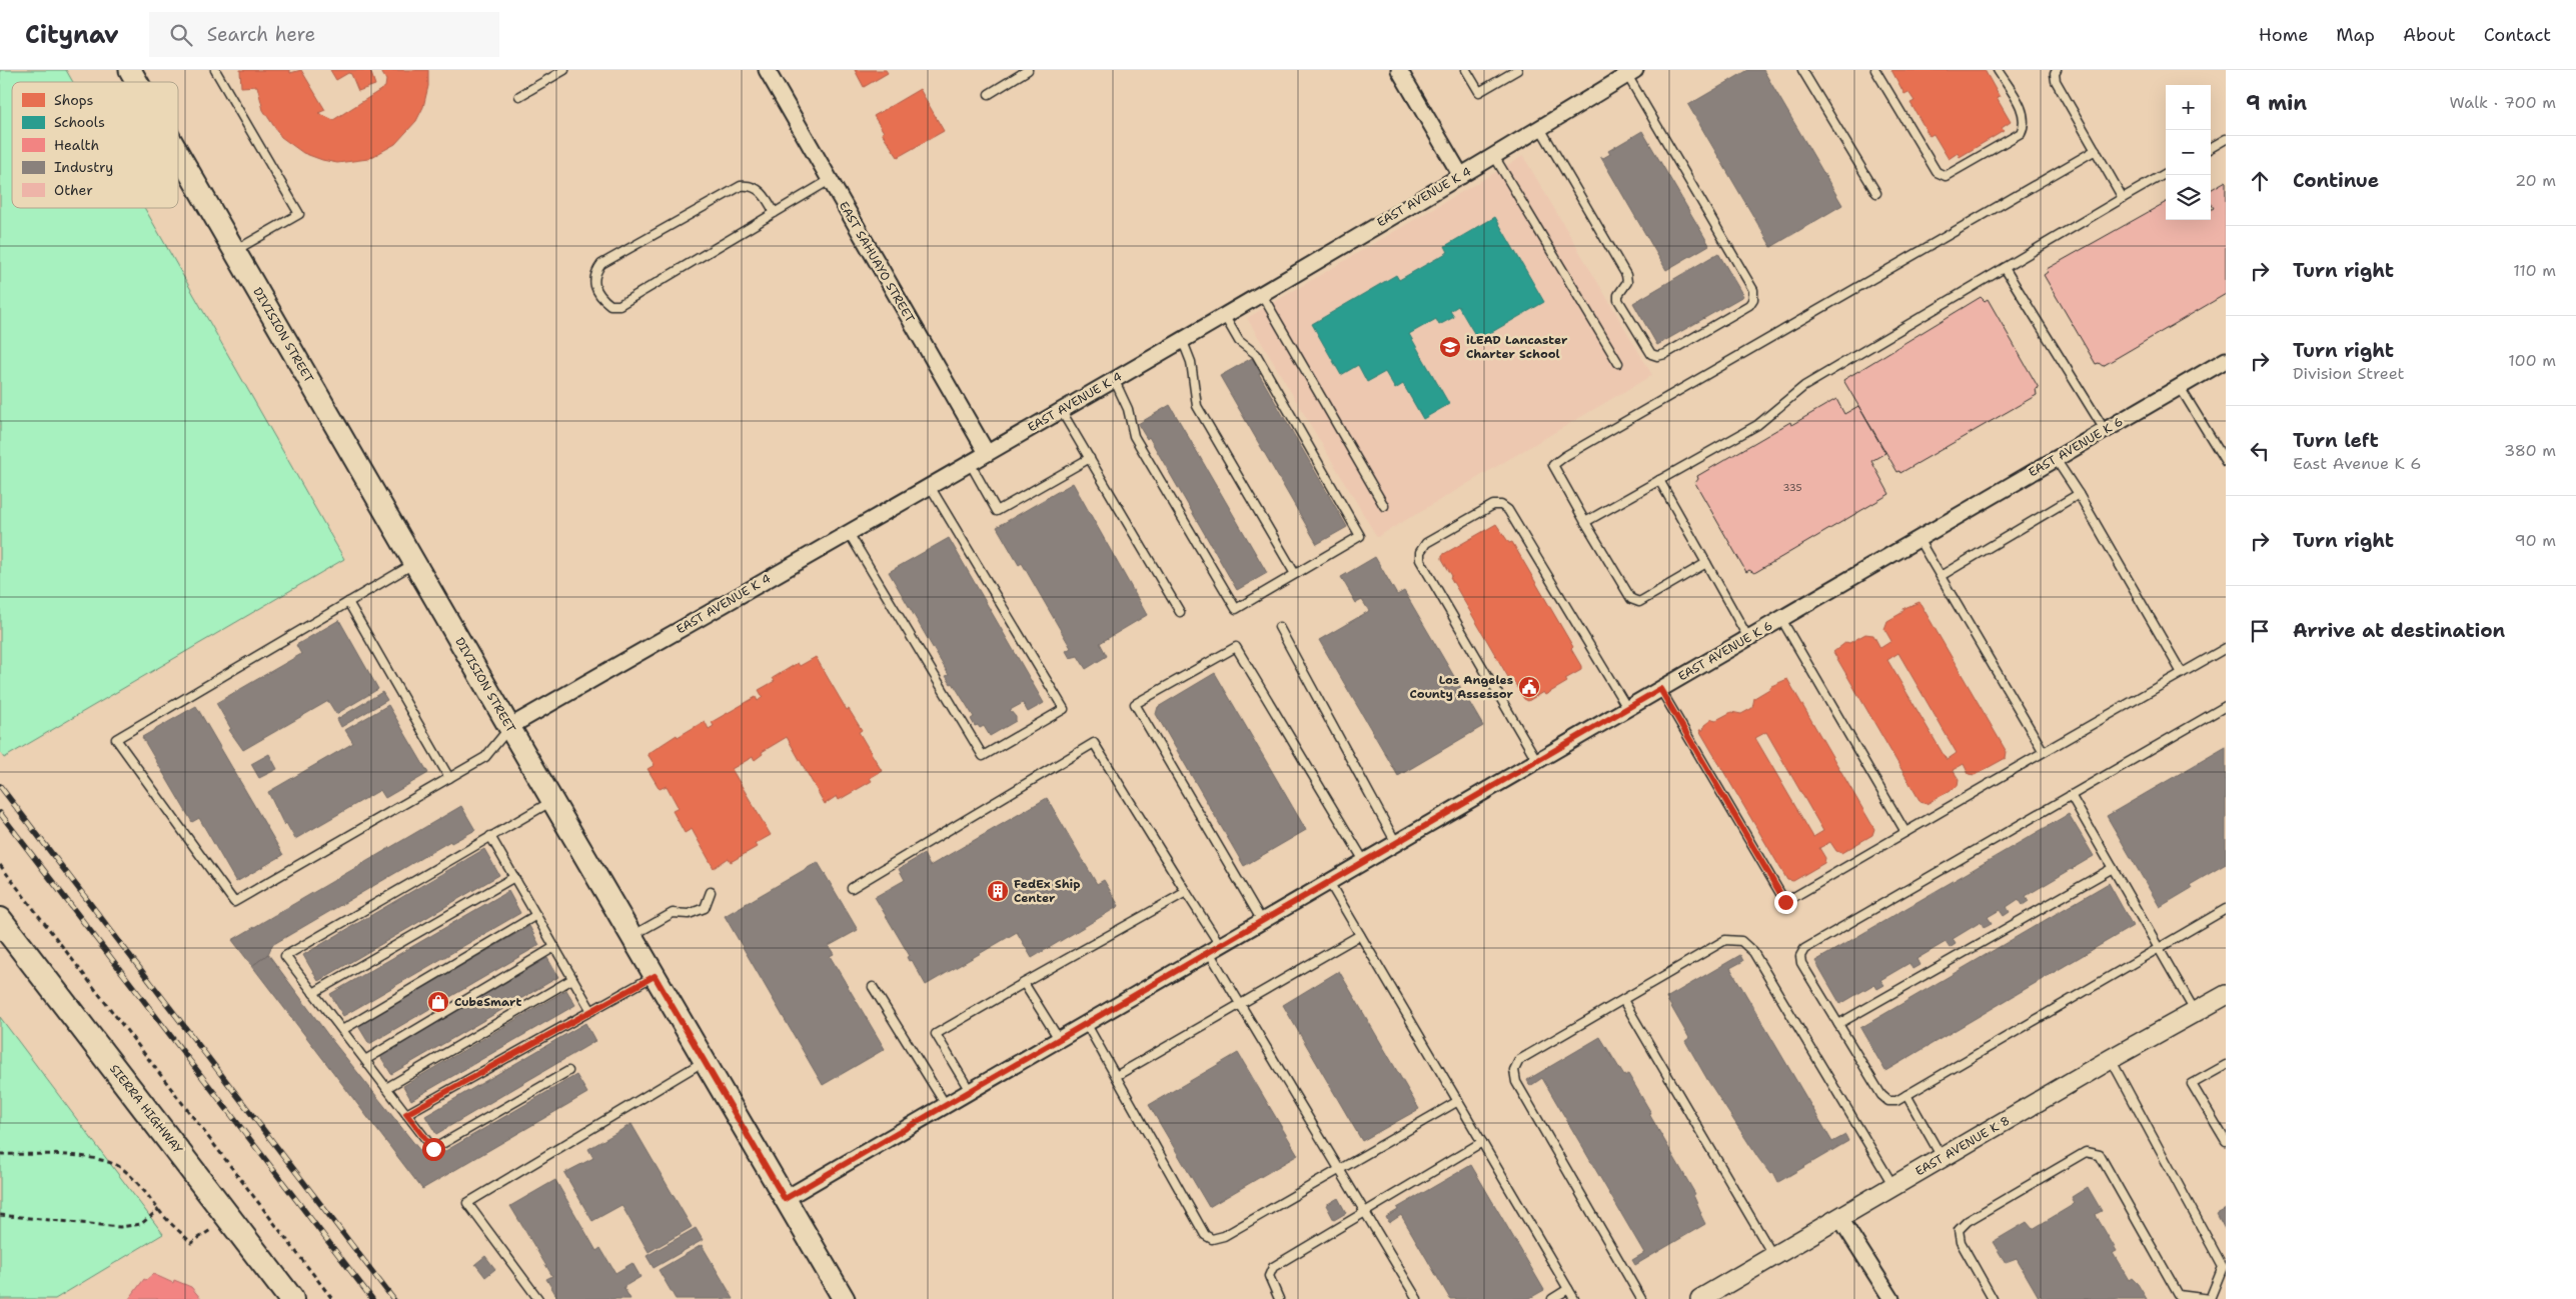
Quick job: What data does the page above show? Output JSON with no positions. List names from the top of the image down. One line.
{"streets":{"main road":["DIVISION STREET","SIERRA HIGHWAY"],"street":["EAST AVENUE K 4","EAST SAHUAYO STREET","EAST AVENUE K 6","EAST AVENUE K 8"]},"crossings":[["EAST AVENUE K 4","EAST SAHUAYO STREET"],["EAST AVENUE K 4","DIVISION STREET"],["DIVISION STREET","EAST AVENUE K 6"]],"places":{"school or university":["iLEAD Lancaster Charter School"],"public building":["Los Angeles County Assessor"],"building":["FedEx Ship Center"],"shop":["CubeSmart"]},"house_numbers":["335"],"legend":["Shops","Schools","Health","Industry","Other"],"page":{"header":"Citynav","search":"Search here","nav":["Home","Map","About","Contact"],"heading":["9 min","Walk · 700 m"],"map_buttons":["+","−"],"list":[["Continue","20 m"],["Turn right","110 m"],["Turn right","Division Street","100 m"],["Turn left","East Avenue K 6","380 m"],["Turn right","90 m"],"Arrive at destination"]}}
